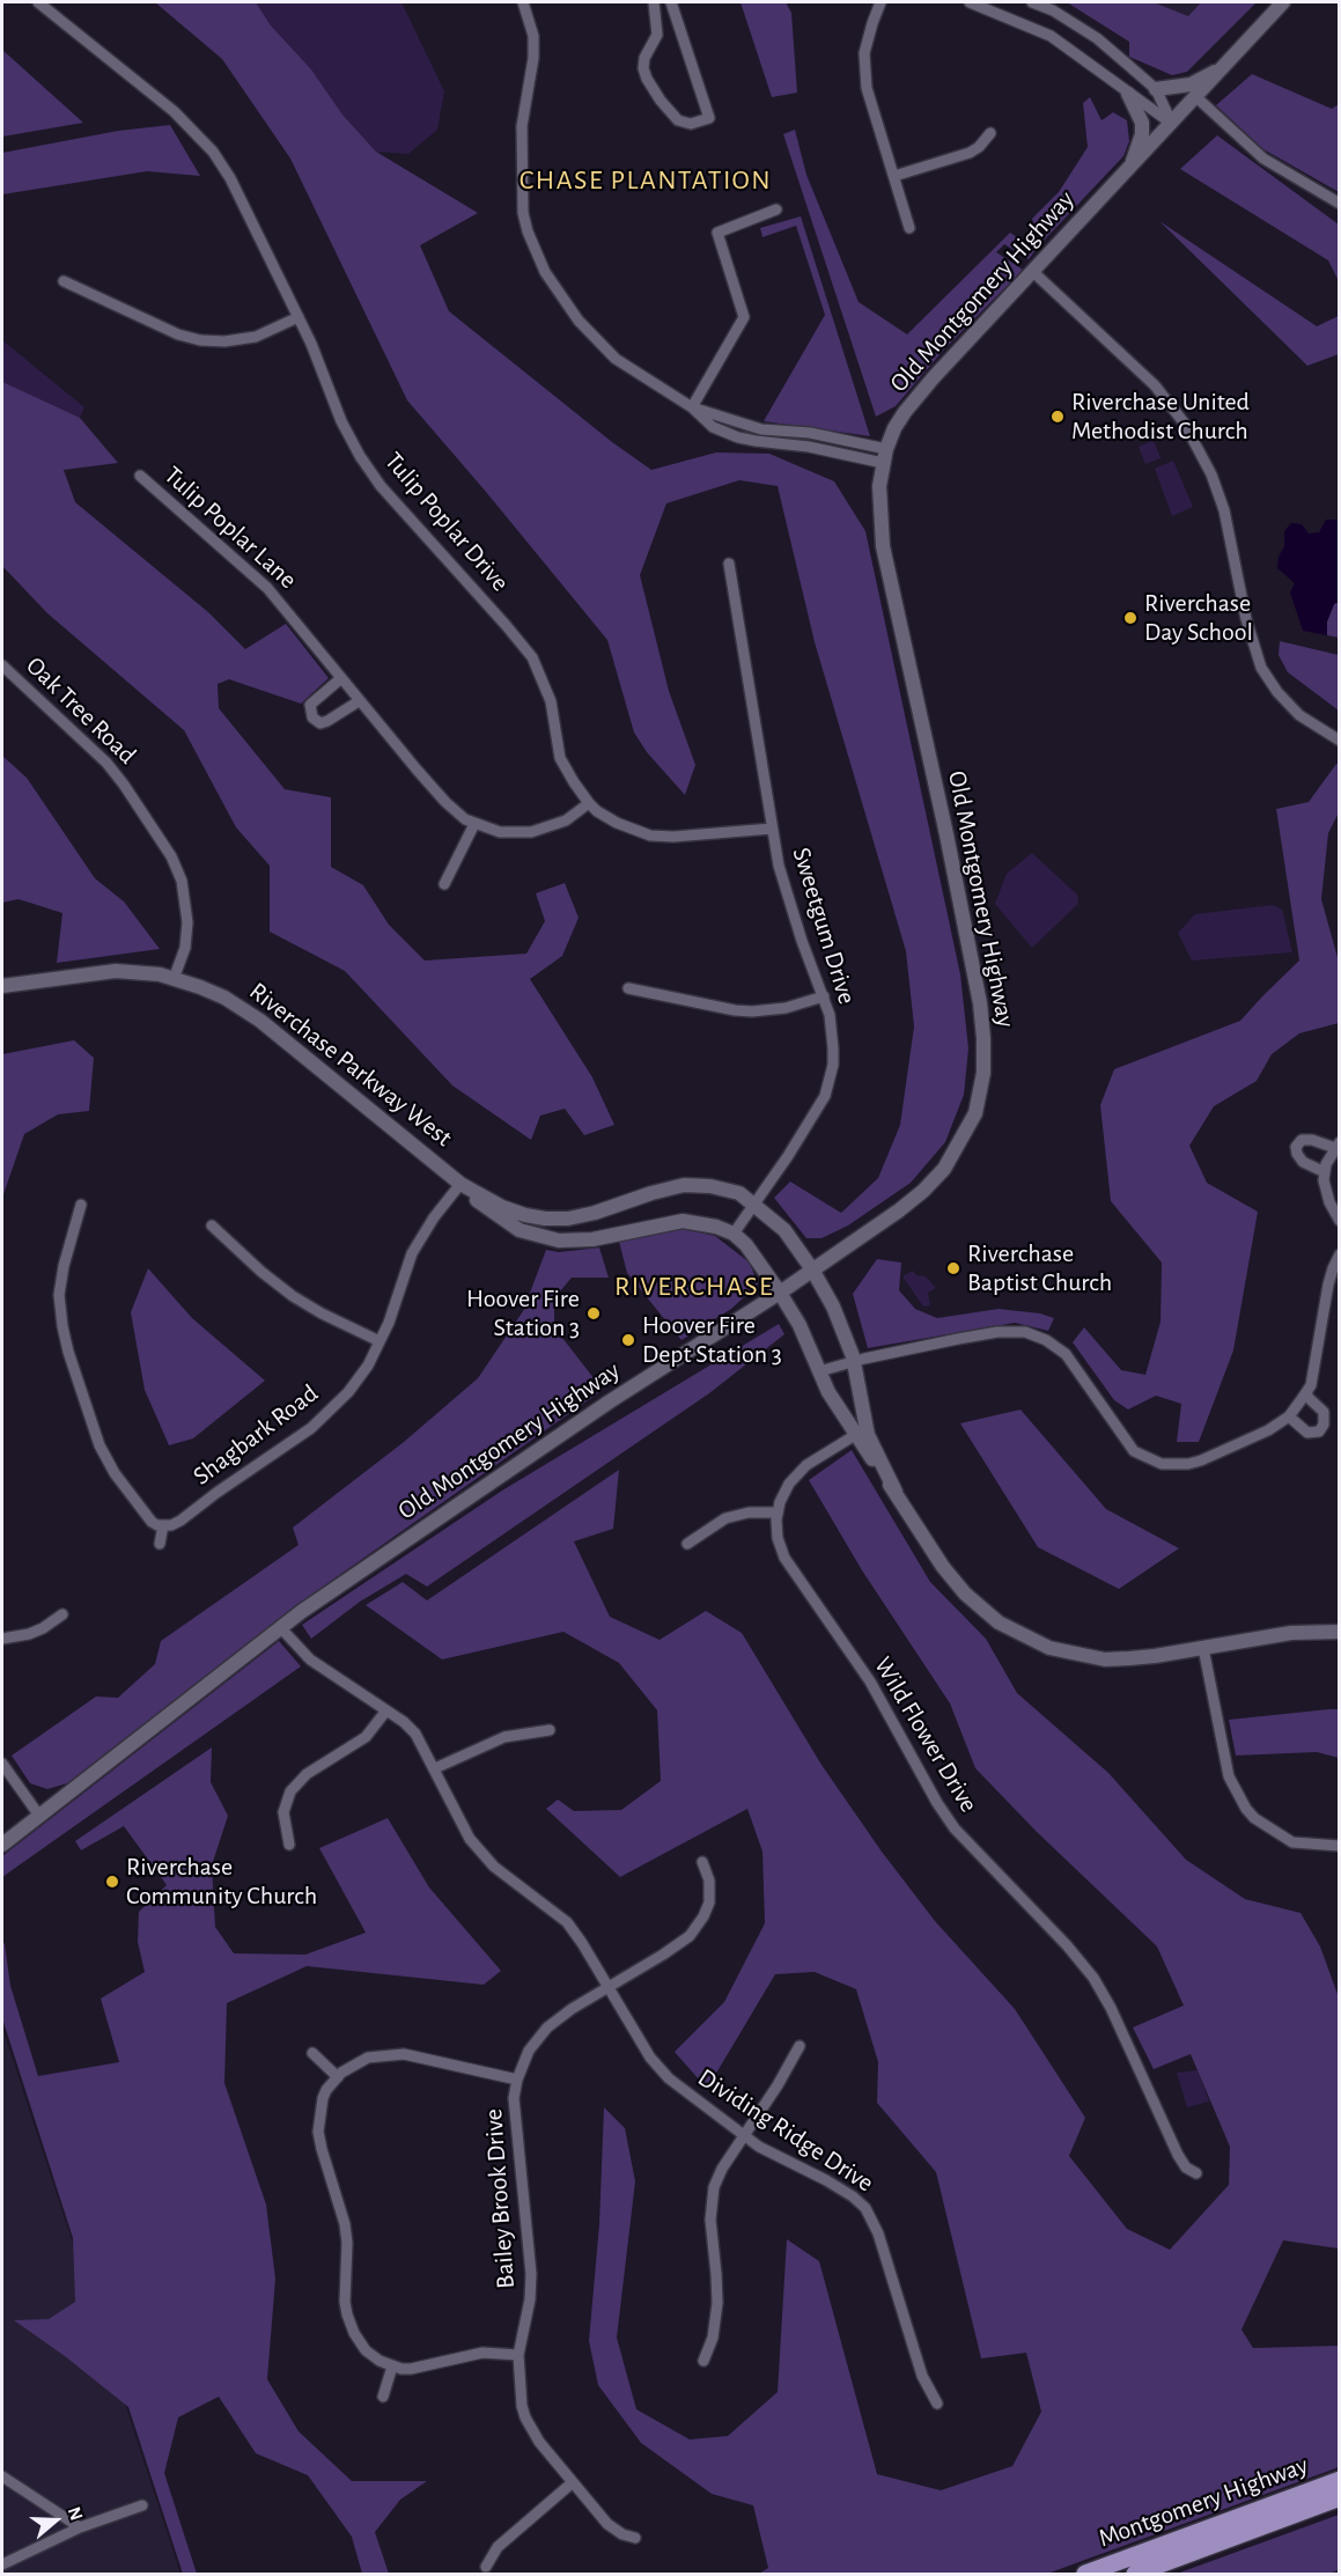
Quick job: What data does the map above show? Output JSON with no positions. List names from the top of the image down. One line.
{"streets":{"main road":["Montgomery Highway"],"street":["Old Montgomery Highway","Tulip Poplar Drive","Tulip Poplar Lane","Oak Tree Road","Sweetgum Drive","Riverchase Parkway West","Shagbark Road","Wild Flower Drive","Dividing Ridge Drive","Bailey Brook Drive"]},"crossings":[["Old Montgomery Highway","Riverchase Parkway West"],["Old Montgomery Highway","Dividing Ridge Drive"],["Tulip Poplar Drive","Tulip Poplar Lane"],["Tulip Poplar Drive","Sweetgum Drive"],["Oak Tree Road","Riverchase Parkway West"],["Sweetgum Drive","Riverchase Parkway West"],["Riverchase Parkway West","Shagbark Road"],["Riverchase Parkway West","Wild Flower Drive"],["Dividing Ridge Drive","Bailey Brook Drive"]],"districts":["CHASE PLANTATION","RIVERCHASE"],"places":["Riverchase United Methodist Church","Riverchase Day School","Riverchase Baptist Church","Hoover Fire Station 3","Hoover Fire Dept Station 3","Riverchase Community Church"],"north":"right"}
